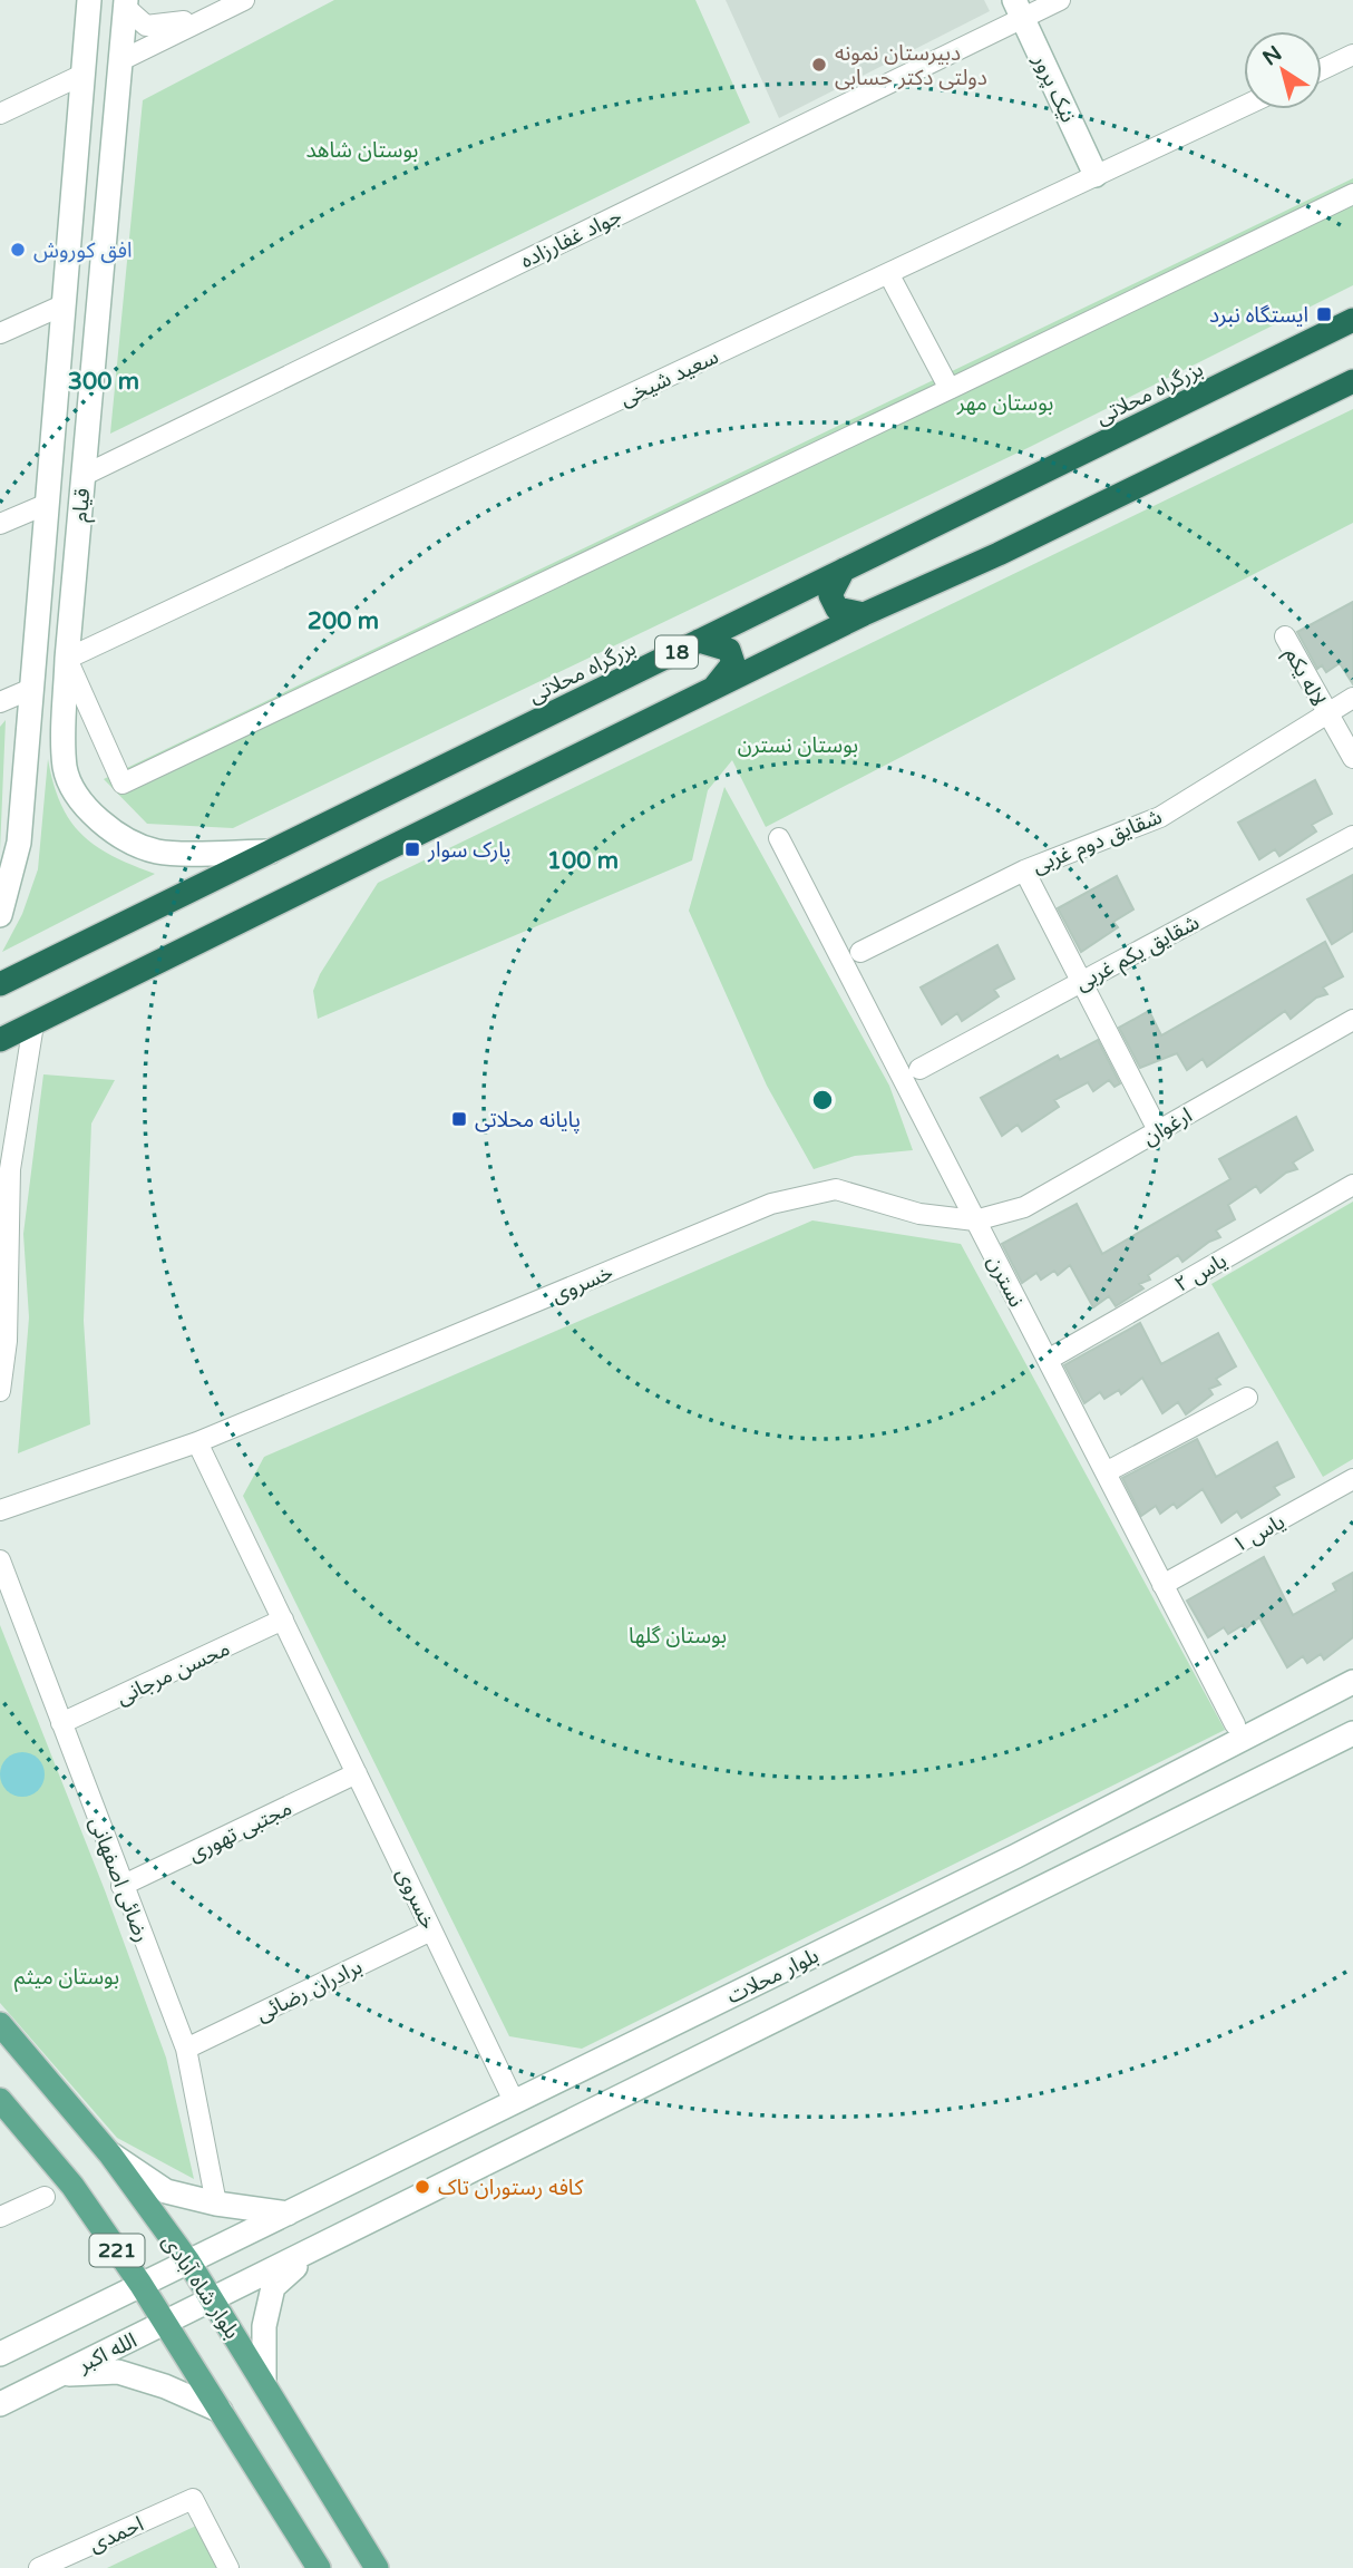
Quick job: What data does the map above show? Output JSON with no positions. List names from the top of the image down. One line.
{"streets":{"highway":["بزرگراه محلاتی","18"],"main road":["نیک پرور","قیام","بلوار محلات","221","بلوار شاه آبادی","الله اکبر"],"street":["جواد غفارزاده","سعید شیخی","لاله یکم","شقایق دوم غربی","شقایق یکم غربی","ارغوان","یاس ۲","نسترن","خسروی","یاس ۱","محسن مرجانی","مجتبی تهوری","رضائی اصفهانی","برادران رضائی","احمدی"]},"crossings":[["نیک پرور","جواد غفارزاده"],["نیک پرور","سعید شیخی"],["جواد غفارزاده","قیام"],["سعید شیخی","قیام"],["بزرگراه محلاتی","قیام"],["لاله یکم","شقایق دوم غربی"],["ارغوان","نسترن"],["ارغوان","خسروی"],["یاس ۲","نسترن"],["نسترن","خسروی"],["نسترن","یاس ۱"],["خسروی","محسن مرجانی"],["خسروی","مجتبی تهوری"],["خسروی","بلوار محلات"],["خسروی","برادران رضائی"],["محسن مرجانی","رضائی اصفهانی"],["مجتبی تهوری","رضائی اصفهانی"],["رضائی اصفهانی","برادران رضائی"],["بلوار محلات","بلوار شاه آبادی"],["بلوار محلات","الله اکبر"],["221","الله اکبر"],["بلوار شاه آبادی","الله اکبر"]],"parks":["بوستان شاهد","بوستان مهر","بوستان نسترن","بوستان گلها","بوستان میثم"],"places":{"other":["دبیرستان نمونه دولتی دکتر حسابی","افق کوروش","کافه رستوران تاک"],"transit":["ایستگاه نبرد","پارک سوار","پایانه محلاتی"]},"north":"top left","rings":["300 m","200 m","100 m"]}
